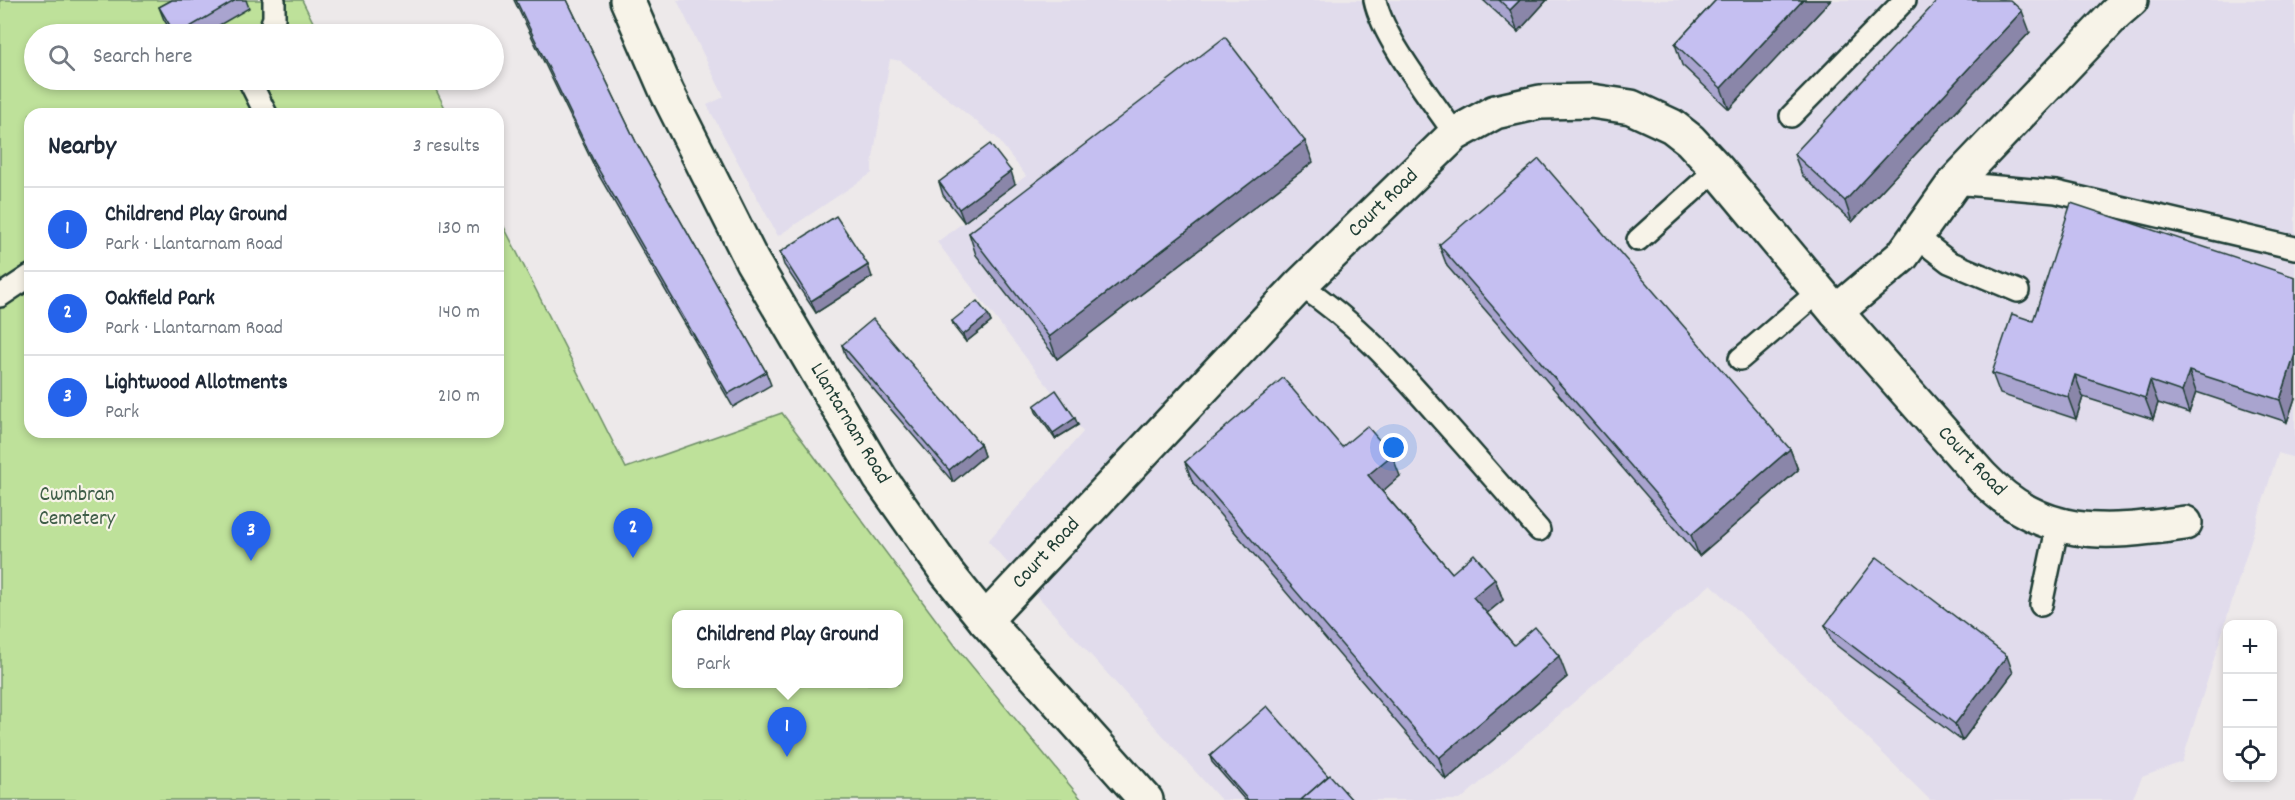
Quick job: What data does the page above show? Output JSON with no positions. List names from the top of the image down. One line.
{"streets":{"street":["Court Road","Llantarnam Road"]},"crossings":[["Court Road","Llantarnam Road"]],"parks":["Cwmbran Cemetery"],"page":{"search":"Search here","heading":["Nearby","3 results"],"list":[{"mark":"1","name":"Childrend Play Ground","note":"Park · Llantarnam Road","value":"130 m"},{"mark":"2","name":"Oakfield Park","note":"Park · Llantarnam Road","value":"140 m"},{"mark":"3","name":"Lightwood Allotments","note":"Park","value":"210 m"}],"pins":["2","3","1"],"popup":["Childrend Play Ground","Park"],"map_buttons":["+","−"]}}
